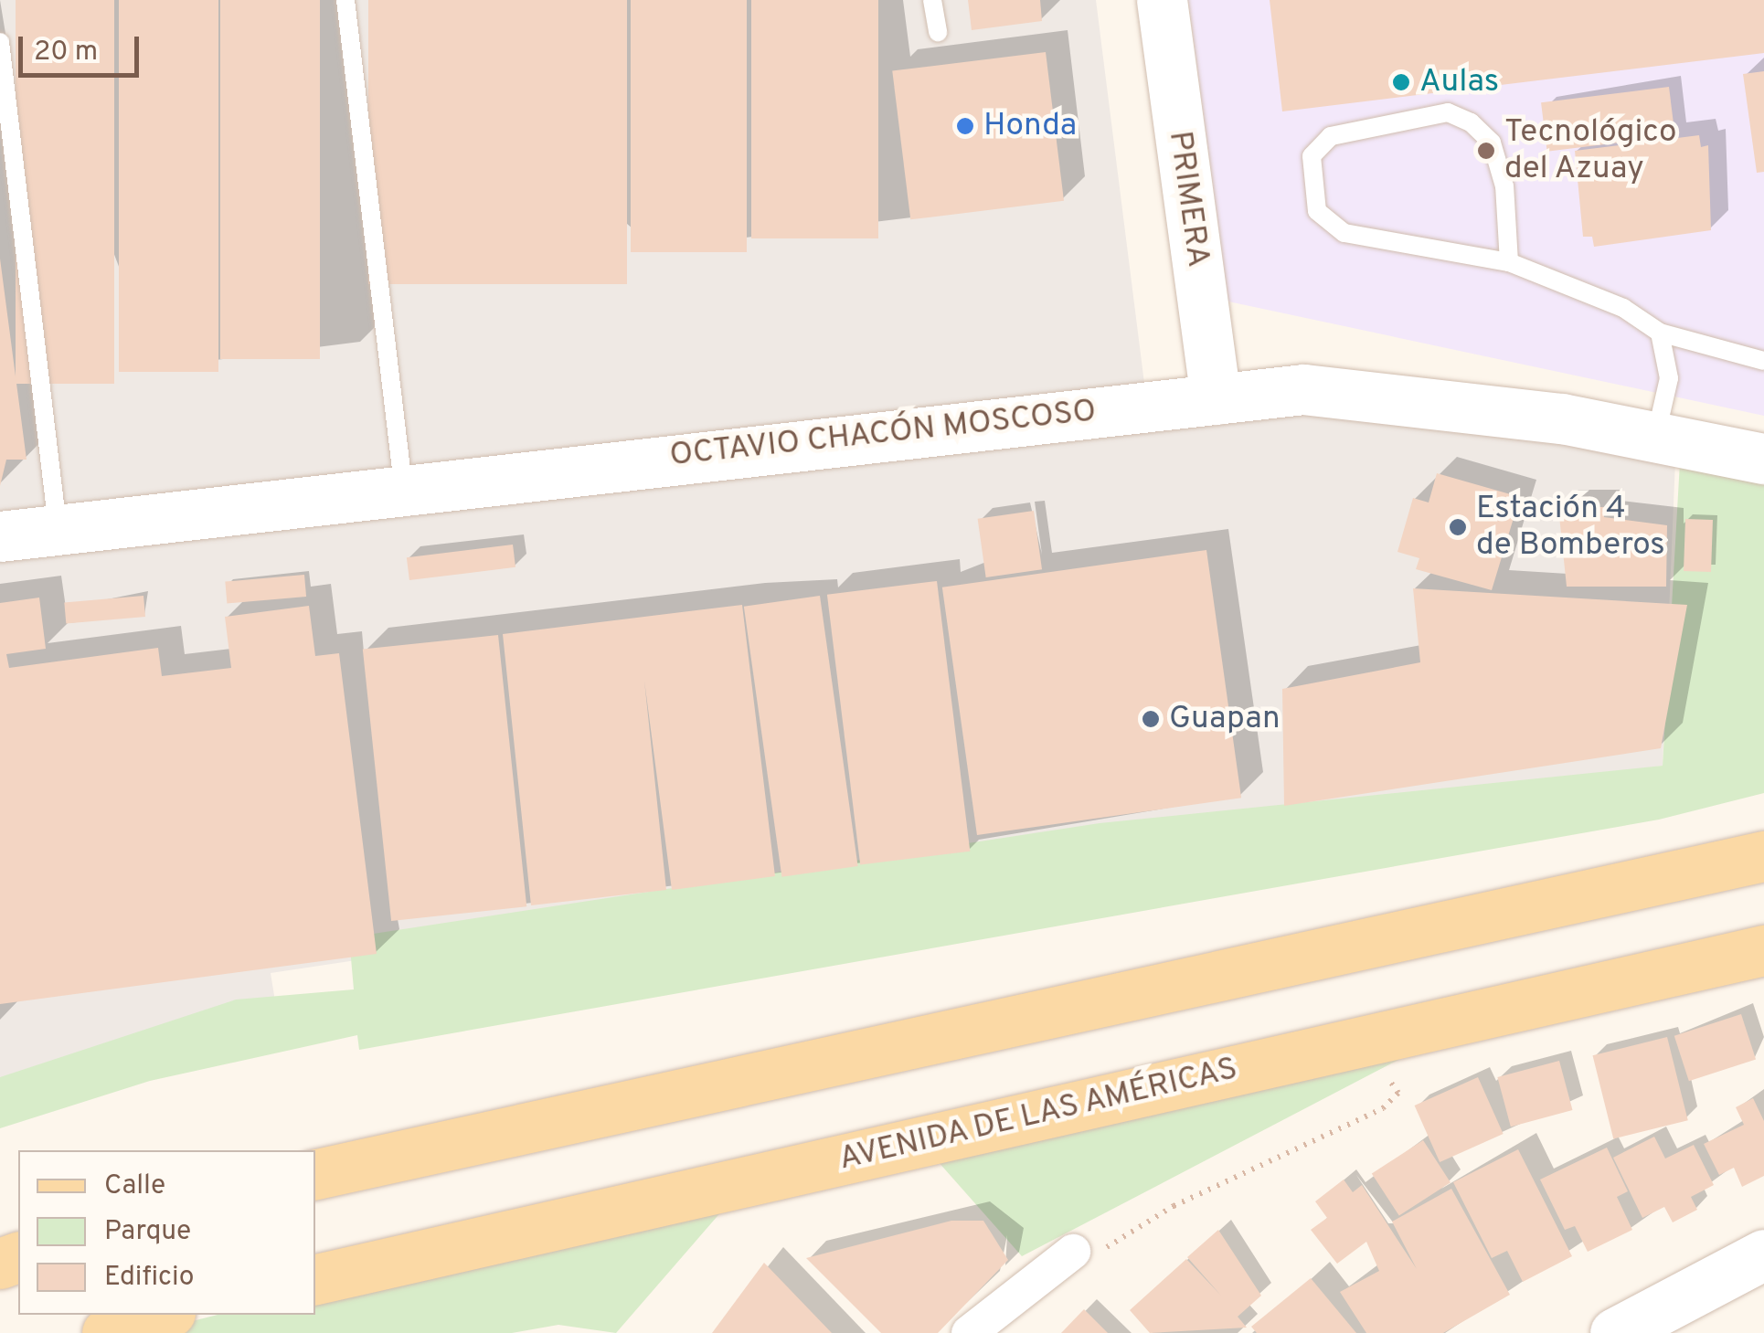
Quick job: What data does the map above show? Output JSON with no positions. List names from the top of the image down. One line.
{"streets":{"main road":["AVENIDA DE LAS AMÉRICAS"],"street":["PRIMERA","OCTAVIO CHACÓN MOSCOSO"]},"crossings":[["PRIMERA","OCTAVIO CHACÓN MOSCOSO"]],"places":["Aulas","Honda","Tecnológico del Azuay","Estación 4 de Bomberos","Guapan"],"legend":["Calle","Parque","Edificio"],"scale_bar":"20 m"}
